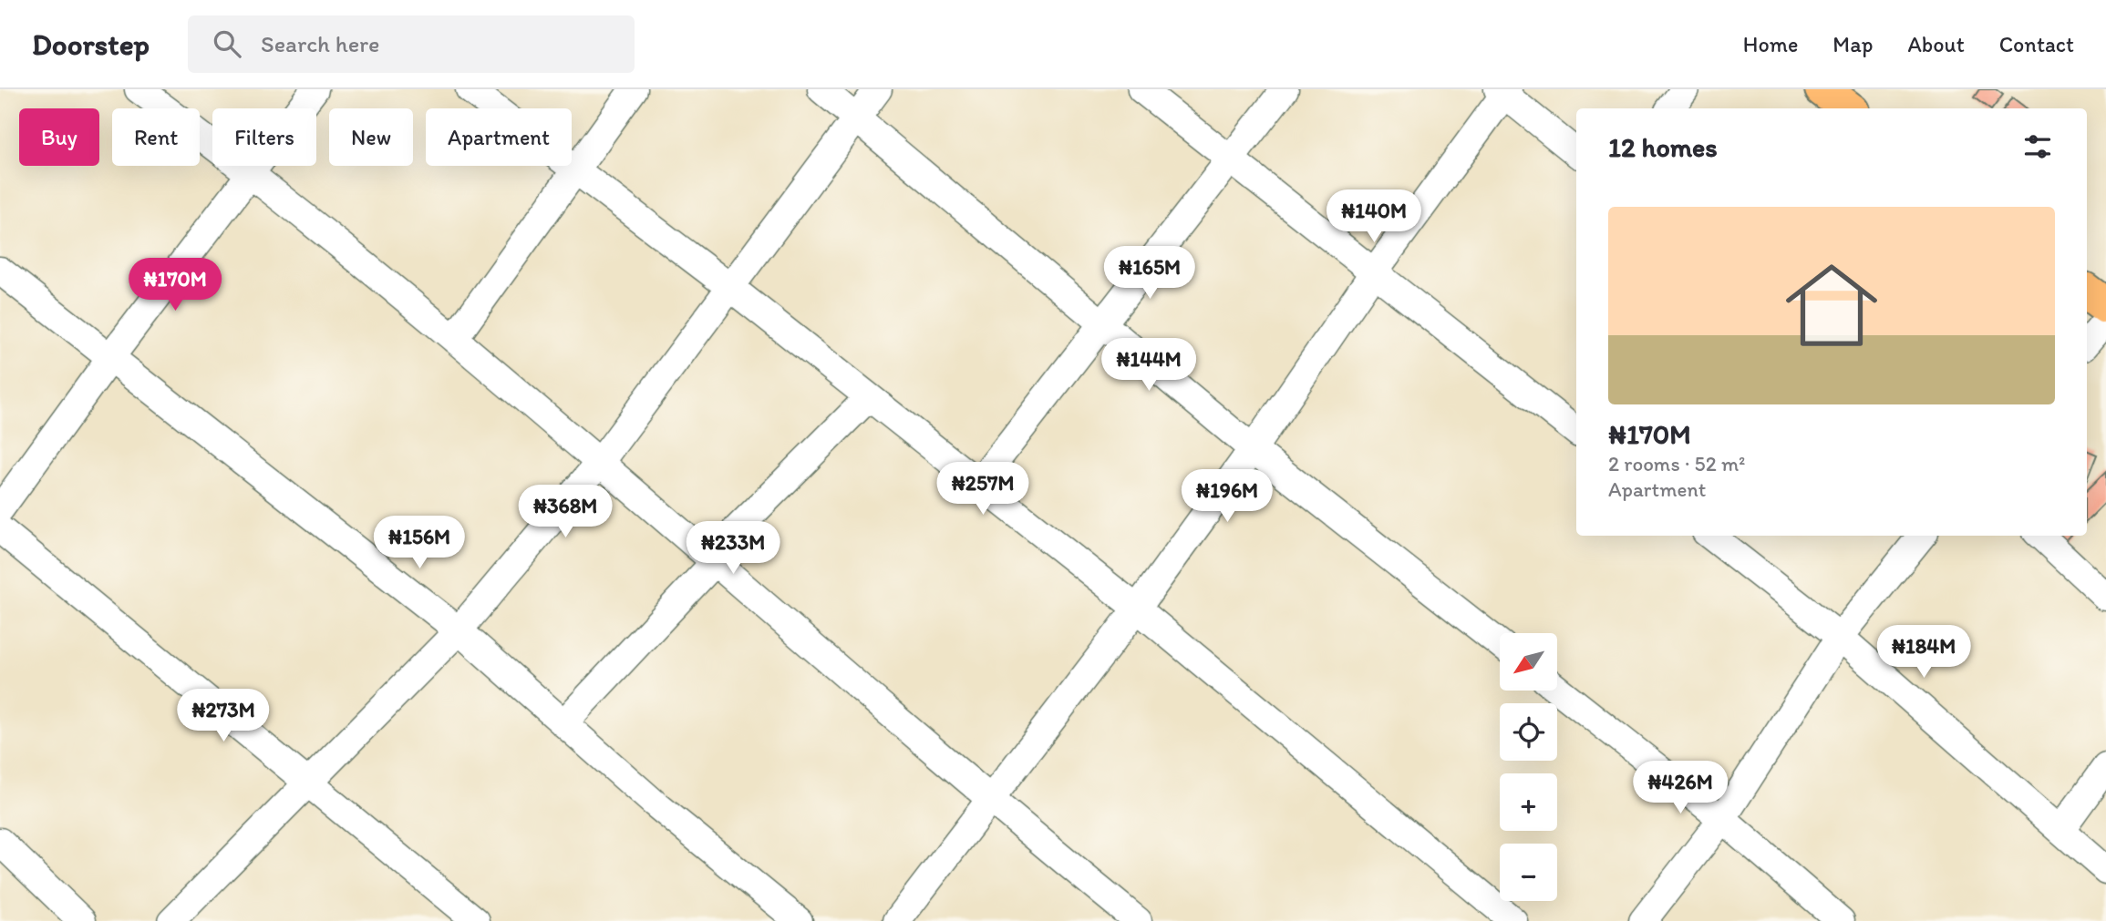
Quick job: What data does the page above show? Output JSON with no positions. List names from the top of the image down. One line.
{"north":"bottom left","page":{"header":"Doorstep","search":"Search here","nav":["Home","Map","About","Contact"],"chip":["Buy","Rent","Filters","New","Apartment"],"heading":"12 homes","list":[{"name":"₦170M","note":"2 rooms · 52 m² · Apartment"}],"price":["₦140M","₦165M","₦170M","₦144M","₦257M","₦196M","₦368M","₦156M","₦233M","₦184M","₦273M","₦426M"],"map_buttons":["+","−"]}}
